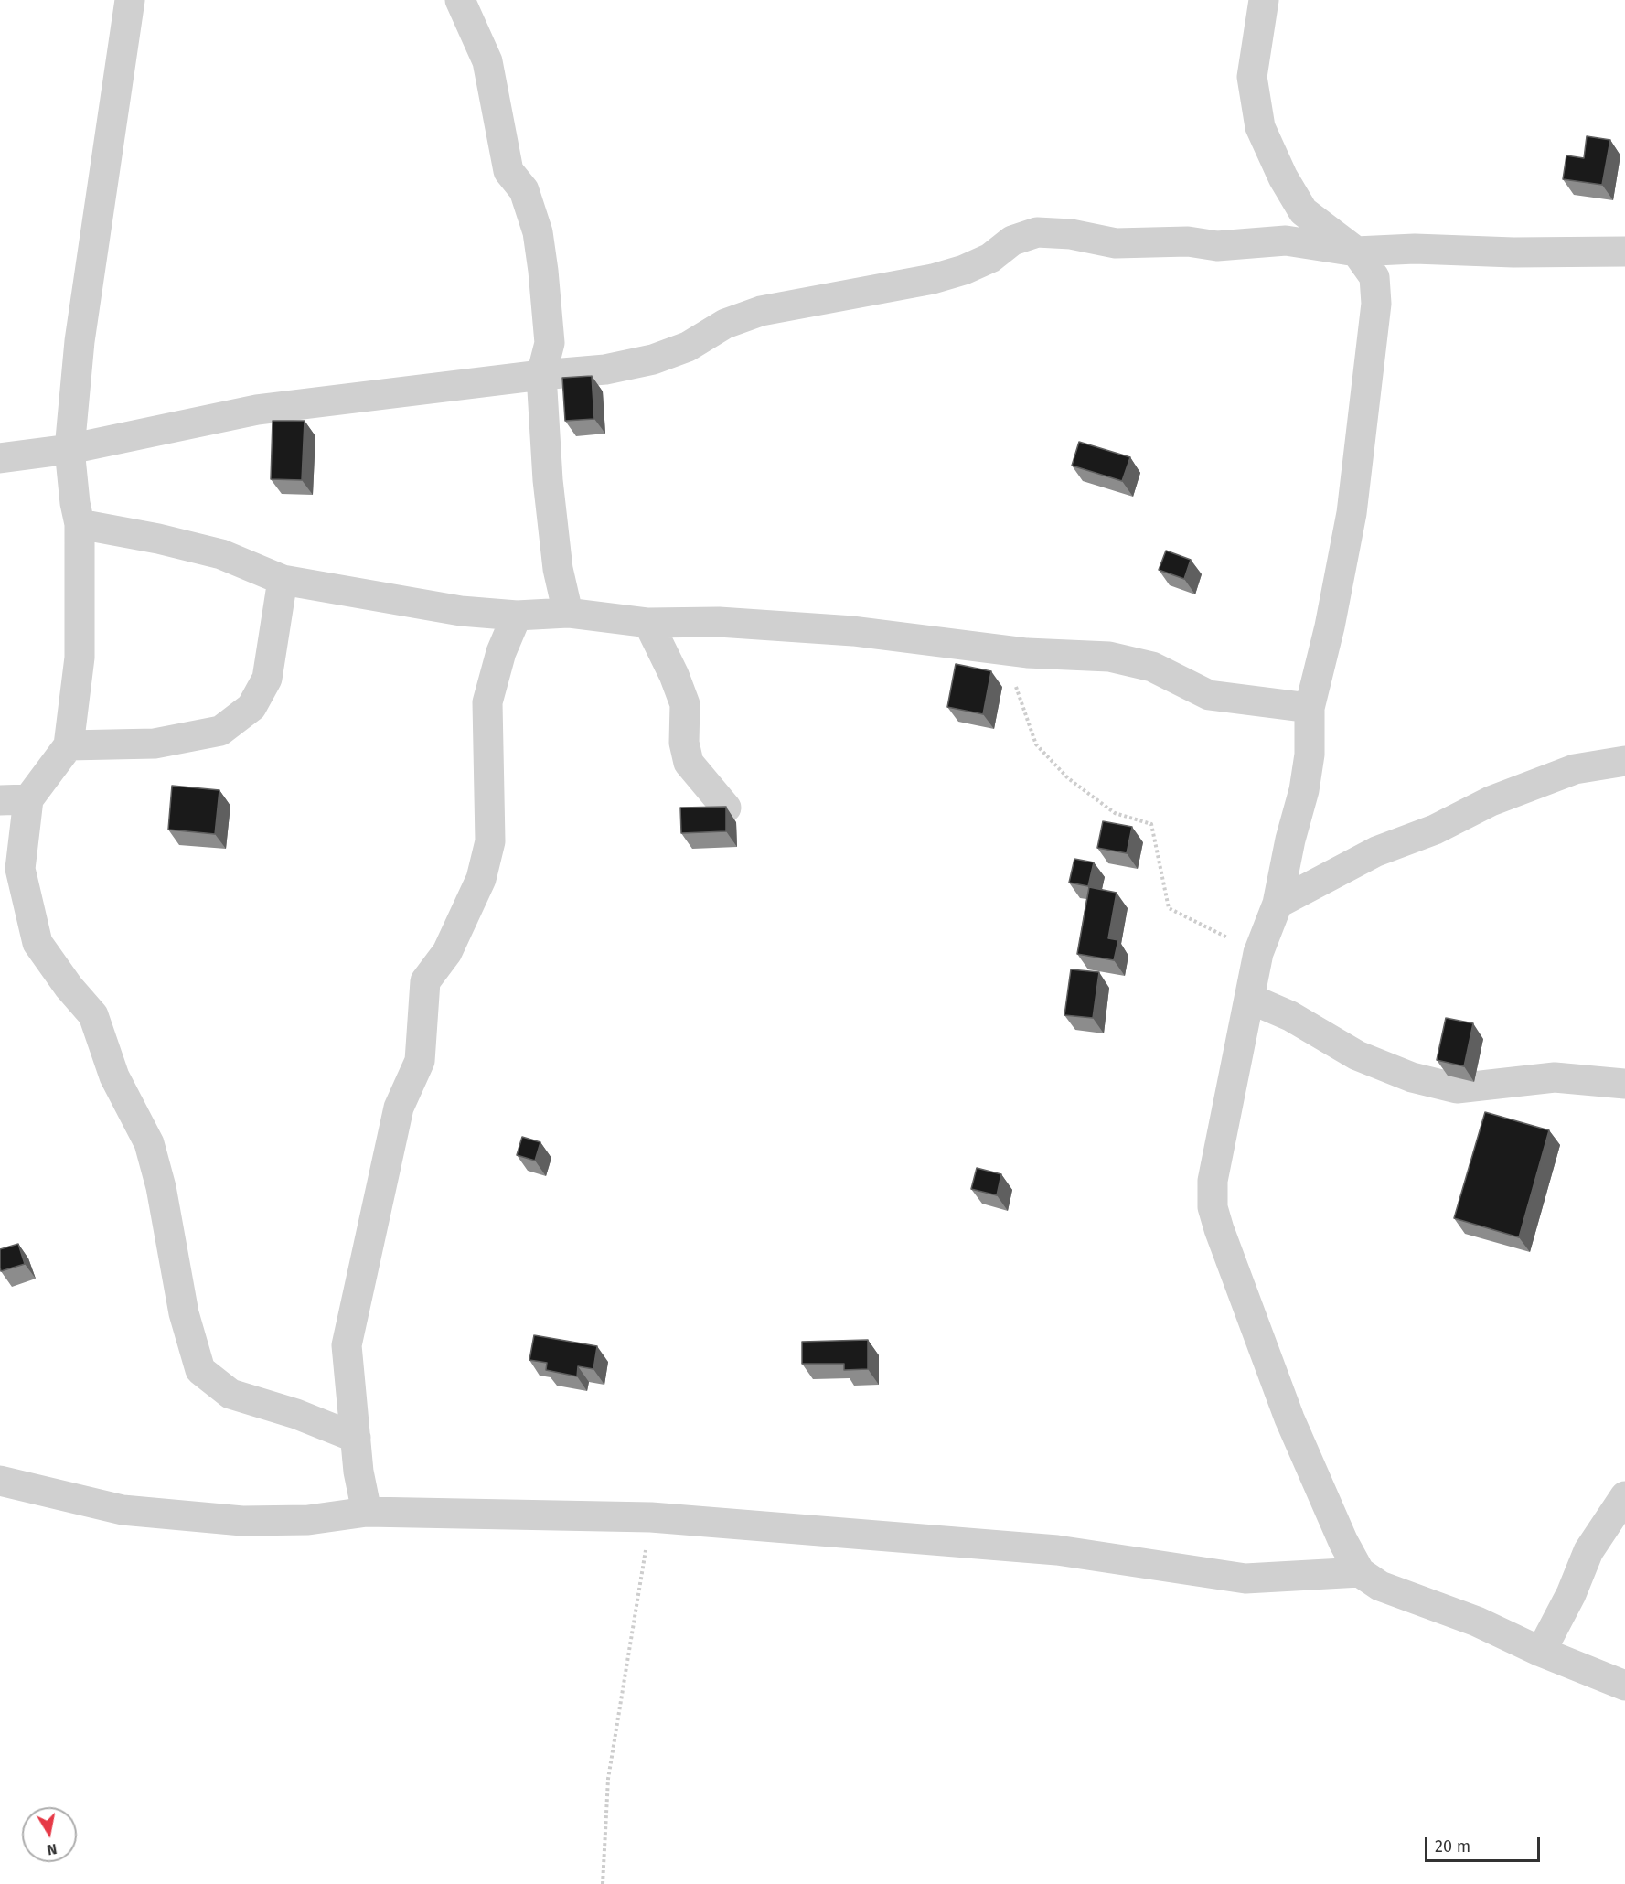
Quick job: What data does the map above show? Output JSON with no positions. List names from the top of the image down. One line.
{"scale_bar":"20 m","north":"bottom"}
